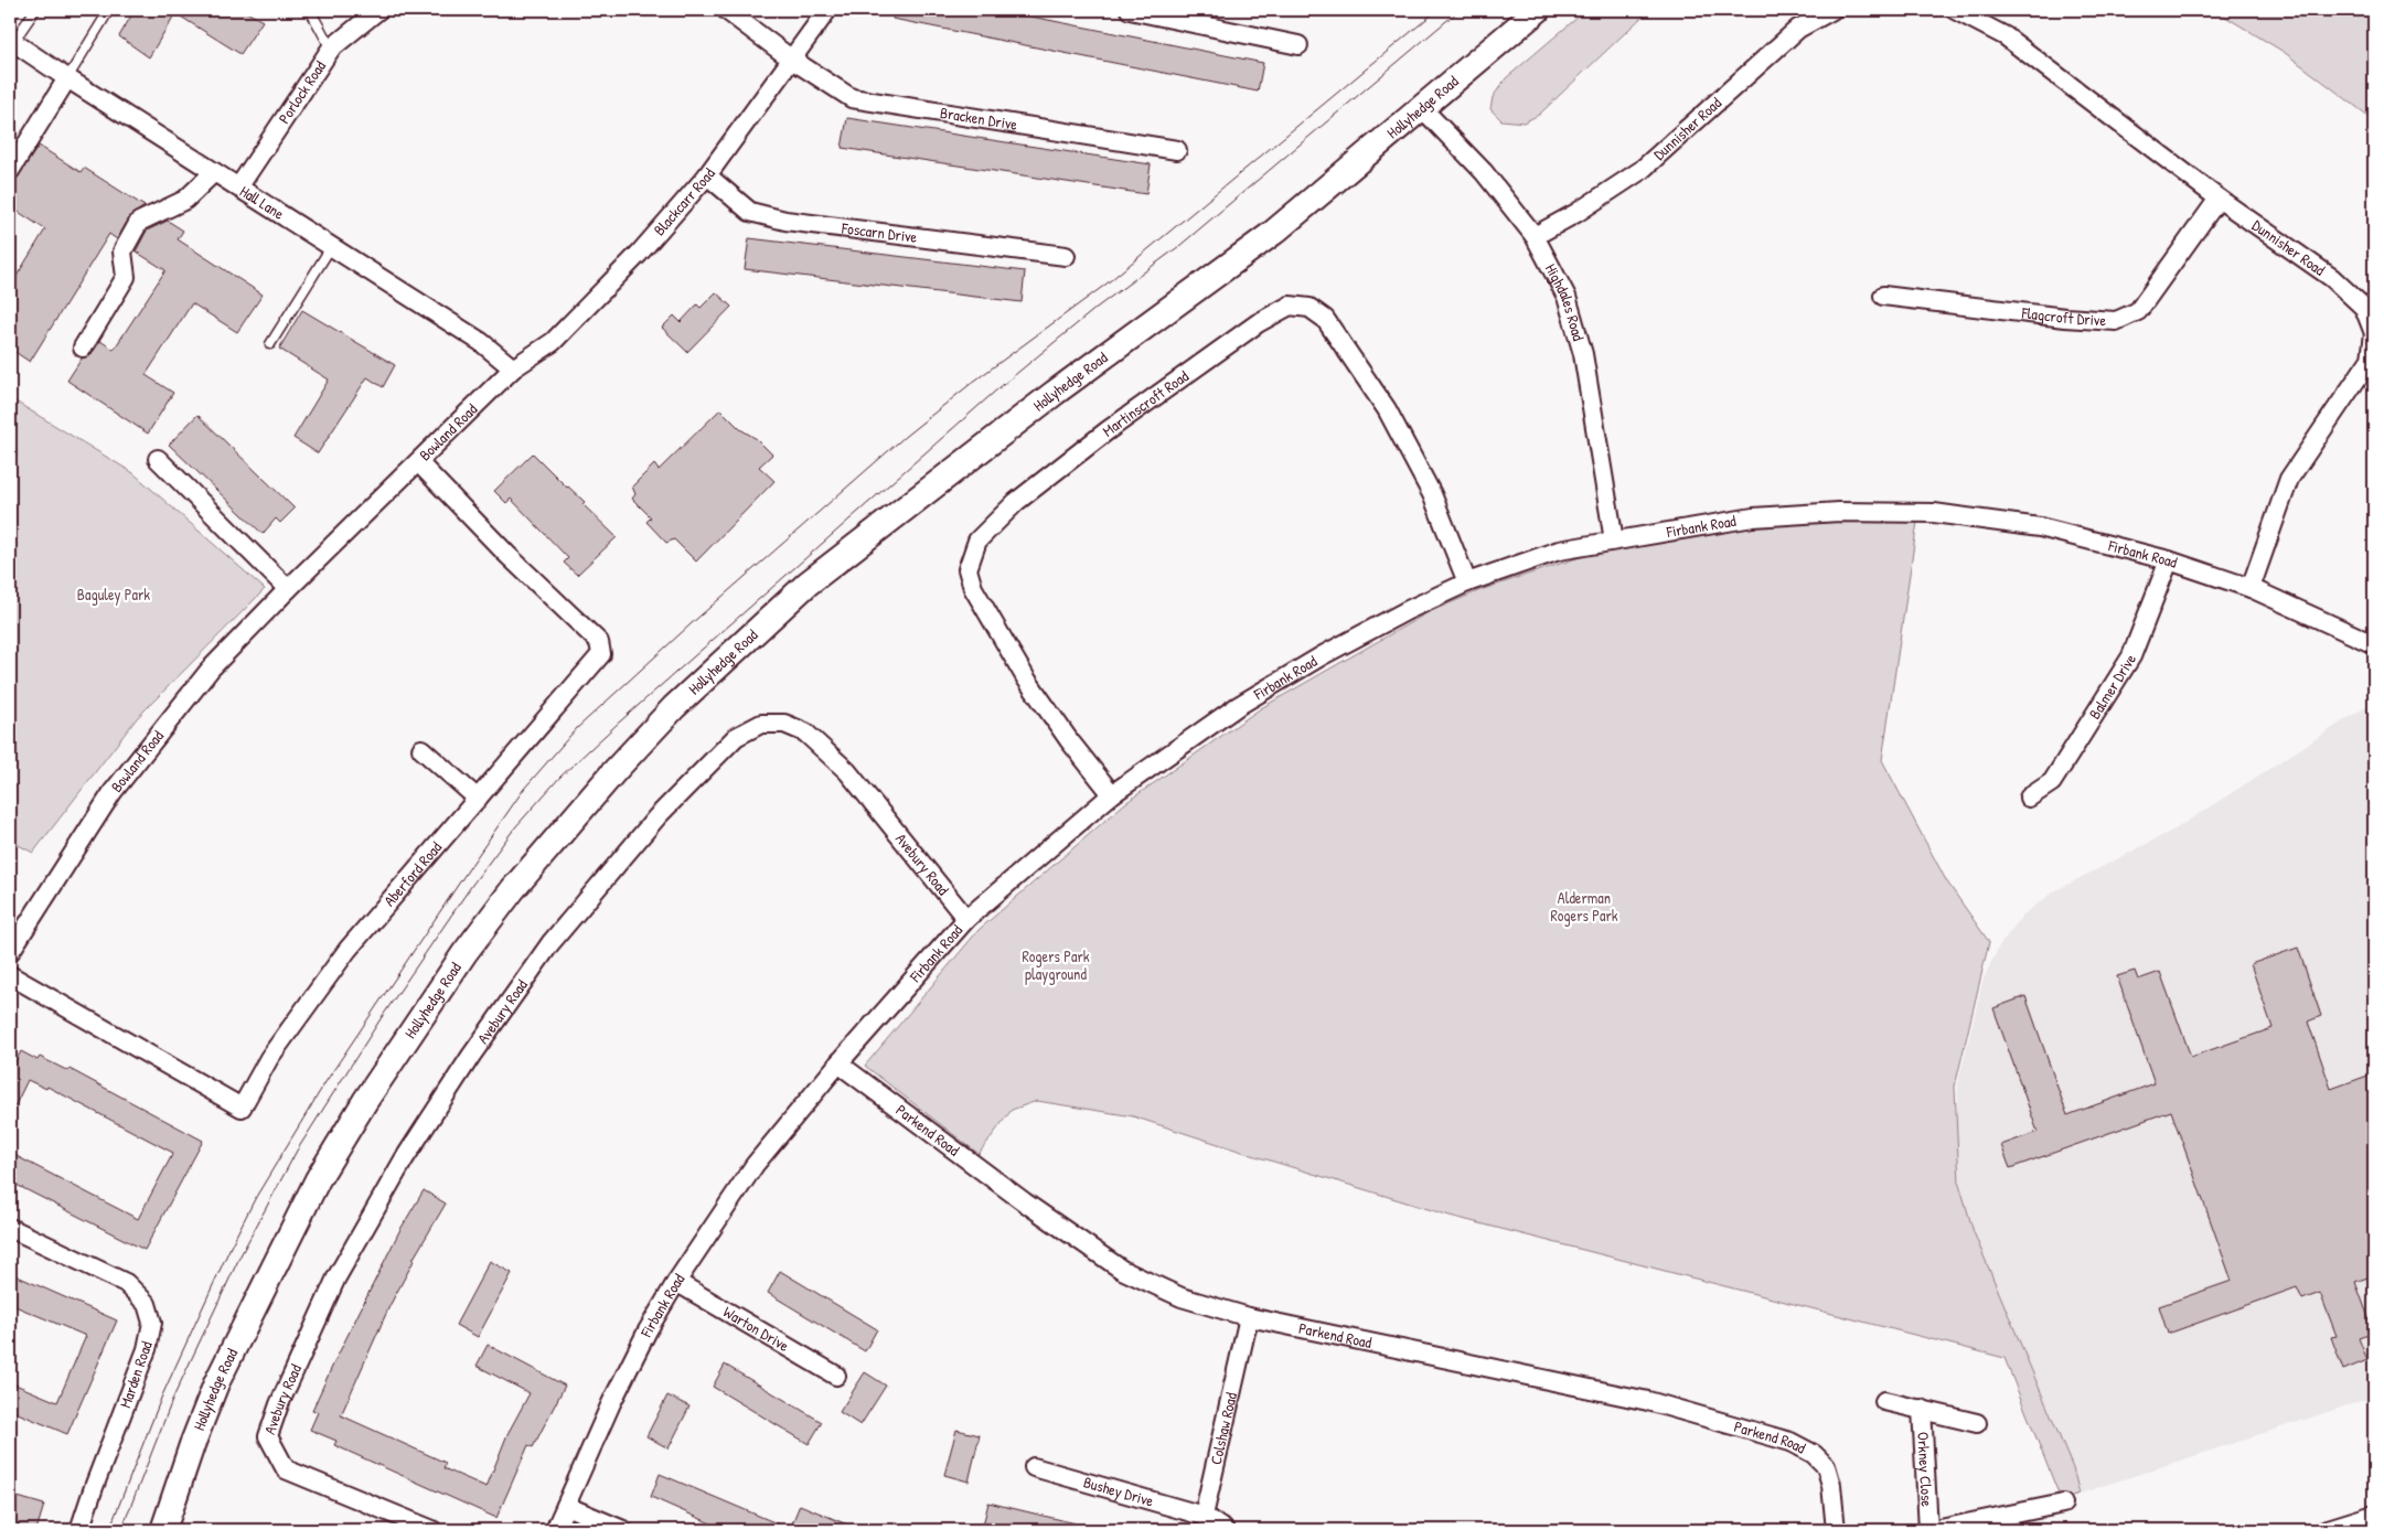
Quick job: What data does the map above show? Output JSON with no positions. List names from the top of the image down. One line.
{"streets":{"street":["Porlock Road","Hollyhedge Road","Bracken Drive","Dunnisher Road","Blackcarr Road","Hall Lane","Foscarn Drive","Highdales Road","Flagcroft Drive","Martinscroft Road","Bowland Road","Firbank Road","Balmer Drive","Avebury Road","Aberford Road","Parkend Road","Warton Drive","Marden Road","Colshaw Road","Orkney Close","Bushey Drive"]},"crossings":[["Porlock Road","Hall Lane"],["Hollyhedge Road","Highdales Road"],["Bracken Drive","Blackcarr Road"],["Dunnisher Road","Highdales Road"],["Dunnisher Road","Flagcroft Drive"],["Dunnisher Road","Firbank Road"],["Blackcarr Road","Hall Lane"],["Blackcarr Road","Foscarn Drive"],["Blackcarr Road","Bowland Road"],["Hall Lane","Bowland Road"],["Highdales Road","Firbank Road"],["Martinscroft Road","Firbank Road"],["Bowland Road","Aberford Road"],["Firbank Road","Balmer Drive"],["Firbank Road","Avebury Road"],["Firbank Road","Parkend Road"],["Firbank Road","Warton Drive"],["Parkend Road","Colshaw Road"],["Colshaw Road","Bushey Drive"]],"parks":["Baguley Park","Alderman Rogers Park","Rogers Park playground"]}
